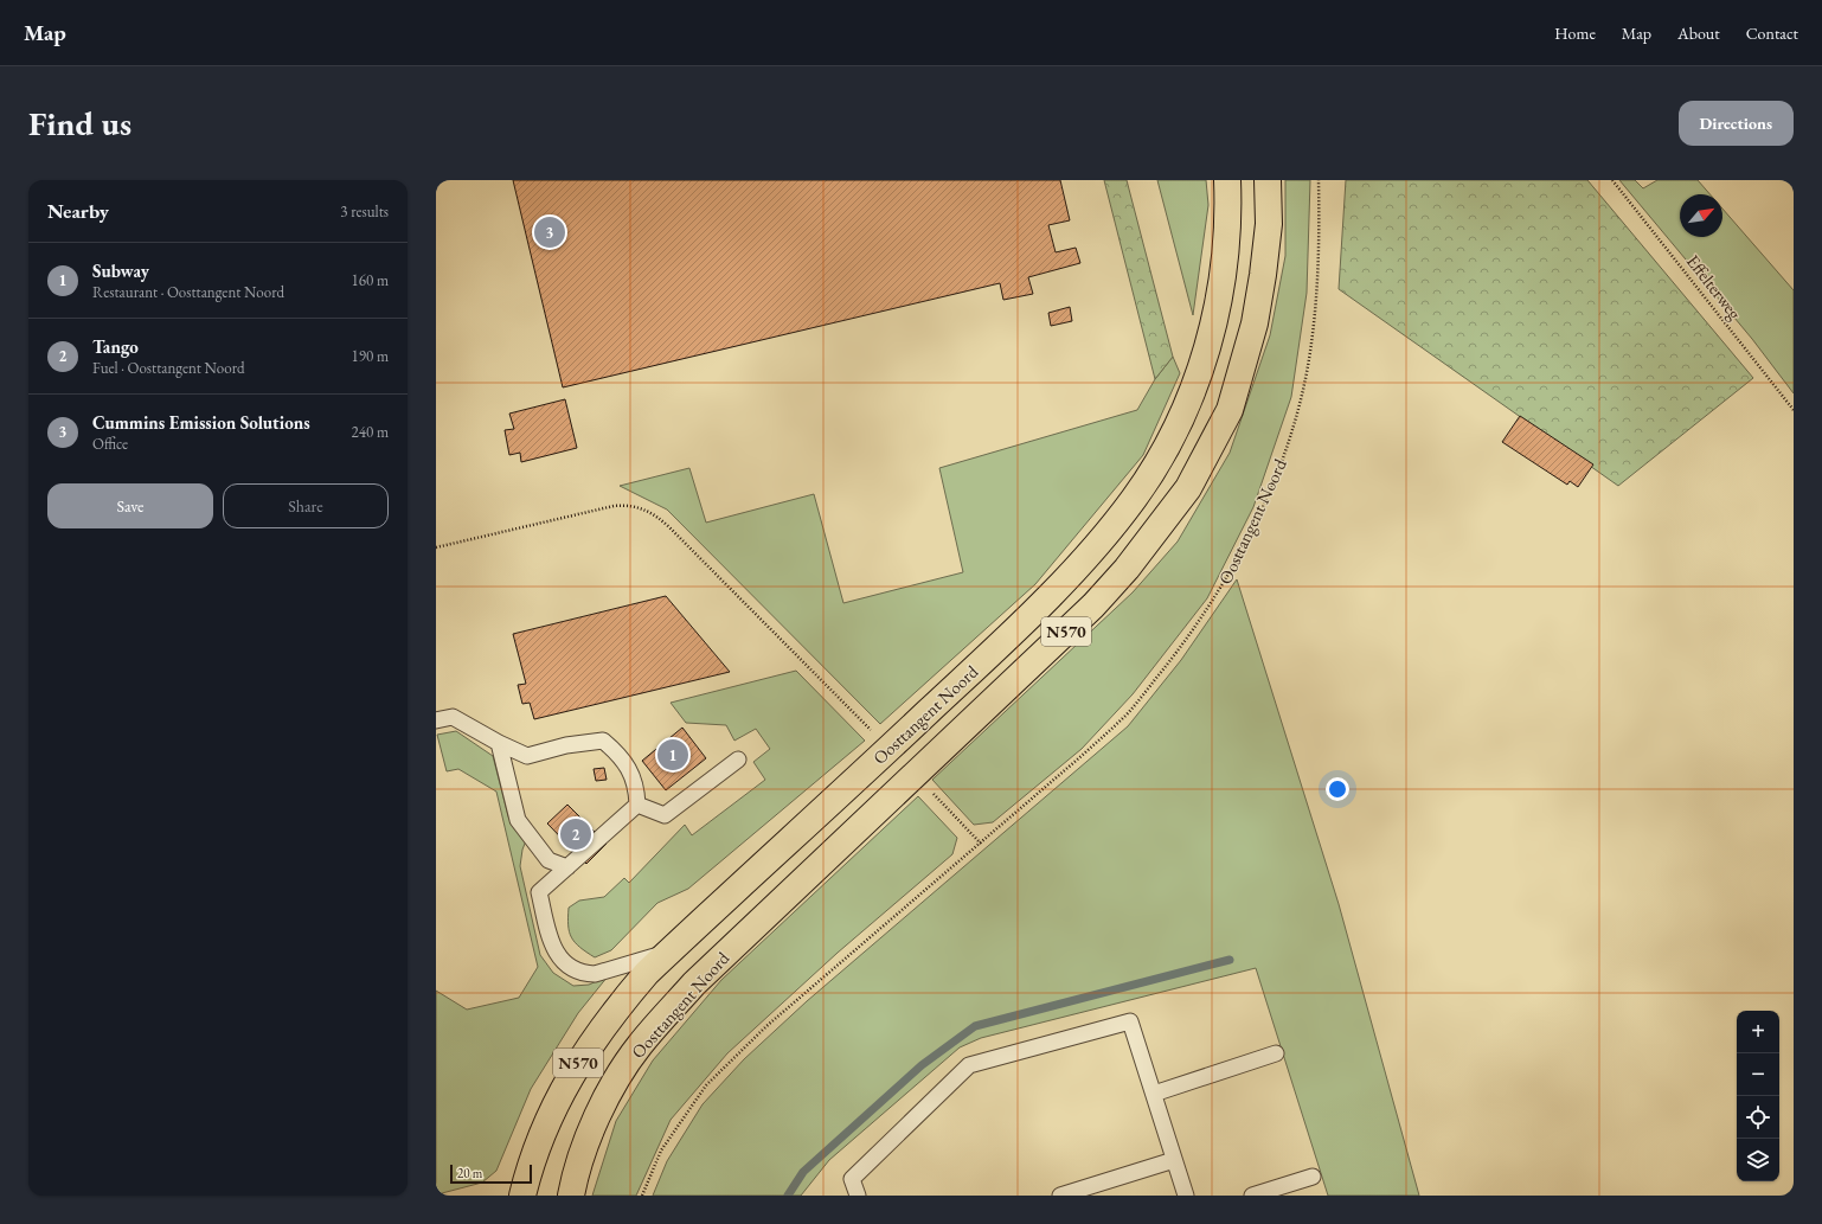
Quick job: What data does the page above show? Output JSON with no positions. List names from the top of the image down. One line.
{"streets":{"main road":["Oosttangent Noord","N570"],"path":["Effelterweg"]},"scale_bar":"20 m","north":"top right","page":{"header":"Map","nav":["Home","Map","About","Contact"],"buttons":["Directions",["Save","Share"]],"title":"Find us","heading":["Nearby","3 results"],"pins":["3","1","2"],"list":[{"mark":"1","name":"Subway","note":"Restaurant · Oosttangent Noord","value":"160 m"},{"mark":"2","name":"Tango","note":"Fuel · Oosttangent Noord","value":"190 m"},{"mark":"3","name":"Cummins Emission Solutions","note":"Office","value":"240 m"}],"map_buttons":["+","−"],"scale":"20 m"}}
